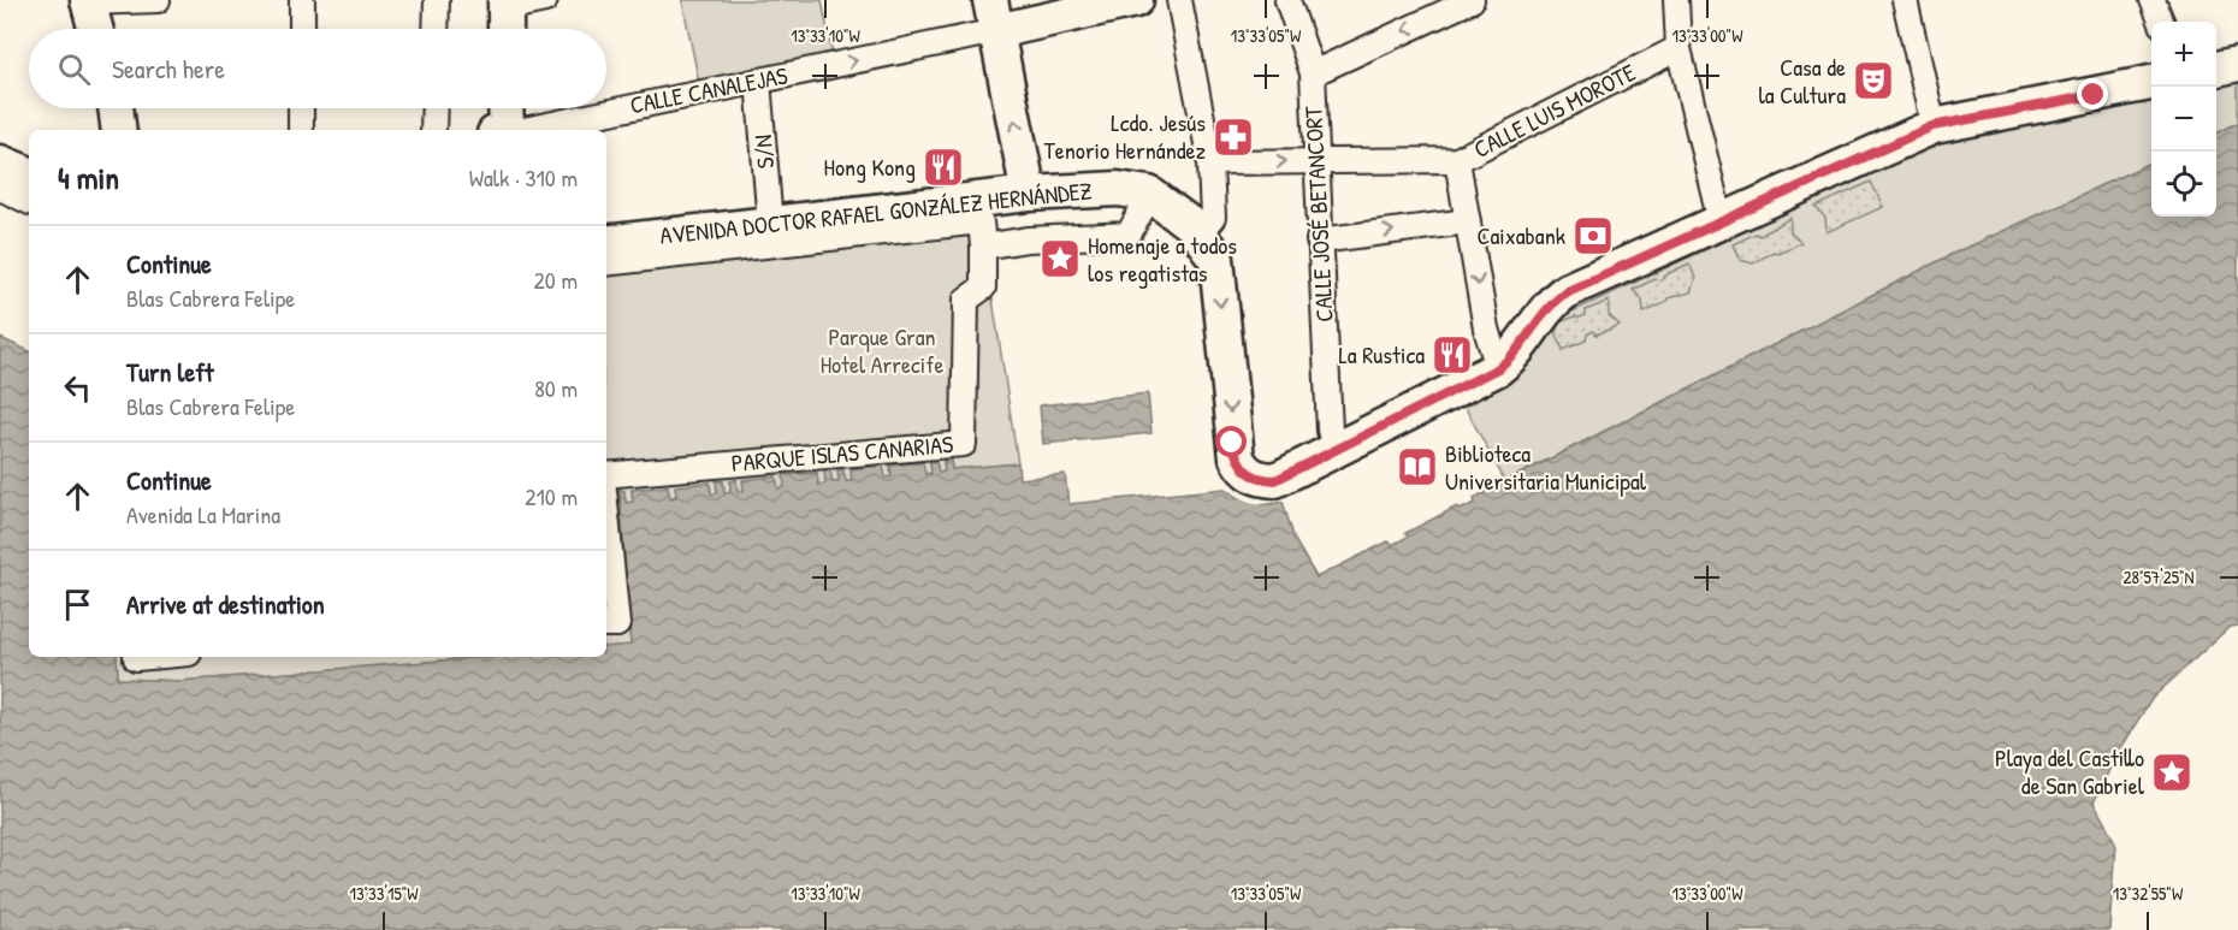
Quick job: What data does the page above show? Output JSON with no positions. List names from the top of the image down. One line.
{"streets":{"main road":["CALLE CANALEJAS","AVENIDA DOCTOR RAFAEL GONZÁLEZ HERNÁNDEZ"],"street":["CALLE LUIS MOROTE","S/N","CALLE JOSÉ BETANCORT","PARQUE ISLAS CANARIAS"]},"crossings":[["CALLE CANALEJAS","S/N"],["CALLE LUIS MOROTE","CALLE JOSÉ BETANCORT"],["S/N","AVENIDA DOCTOR RAFAEL GONZÁLEZ HERNÁNDEZ"]],"one_way":["CALLE CANALEJAS"],"parks":["Parque Gran Hotel Arrecife"],"places":{"theatre":["Casa de la Cultura"],"pharmacy":["Lcdo. Jesús Tenorio Hernández"],"restaurant":["Hong Kong","La Rustica"],"bank":["Caixabank"],"place":["Homenaje a todos los regatistas","Playa del Castillo de San Gabriel"],"library":["Biblioteca Universitaria Municipal"]},"page":{"map_buttons":["+","−"],"search":"Search here","heading":["4 min","Walk · 310 m"],"list":[["Continue","Blas Cabrera Felipe","20 m"],["Turn left","Blas Cabrera Felipe","80 m"],["Continue","Avenida La Marina","210 m"],"Arrive at destination"]},"coordinates":["13°33'10\"W","13°33'05\"W","13°33'00\"W","28°57'25\"N","13°33'15\"W","13°32'55\"W"]}
